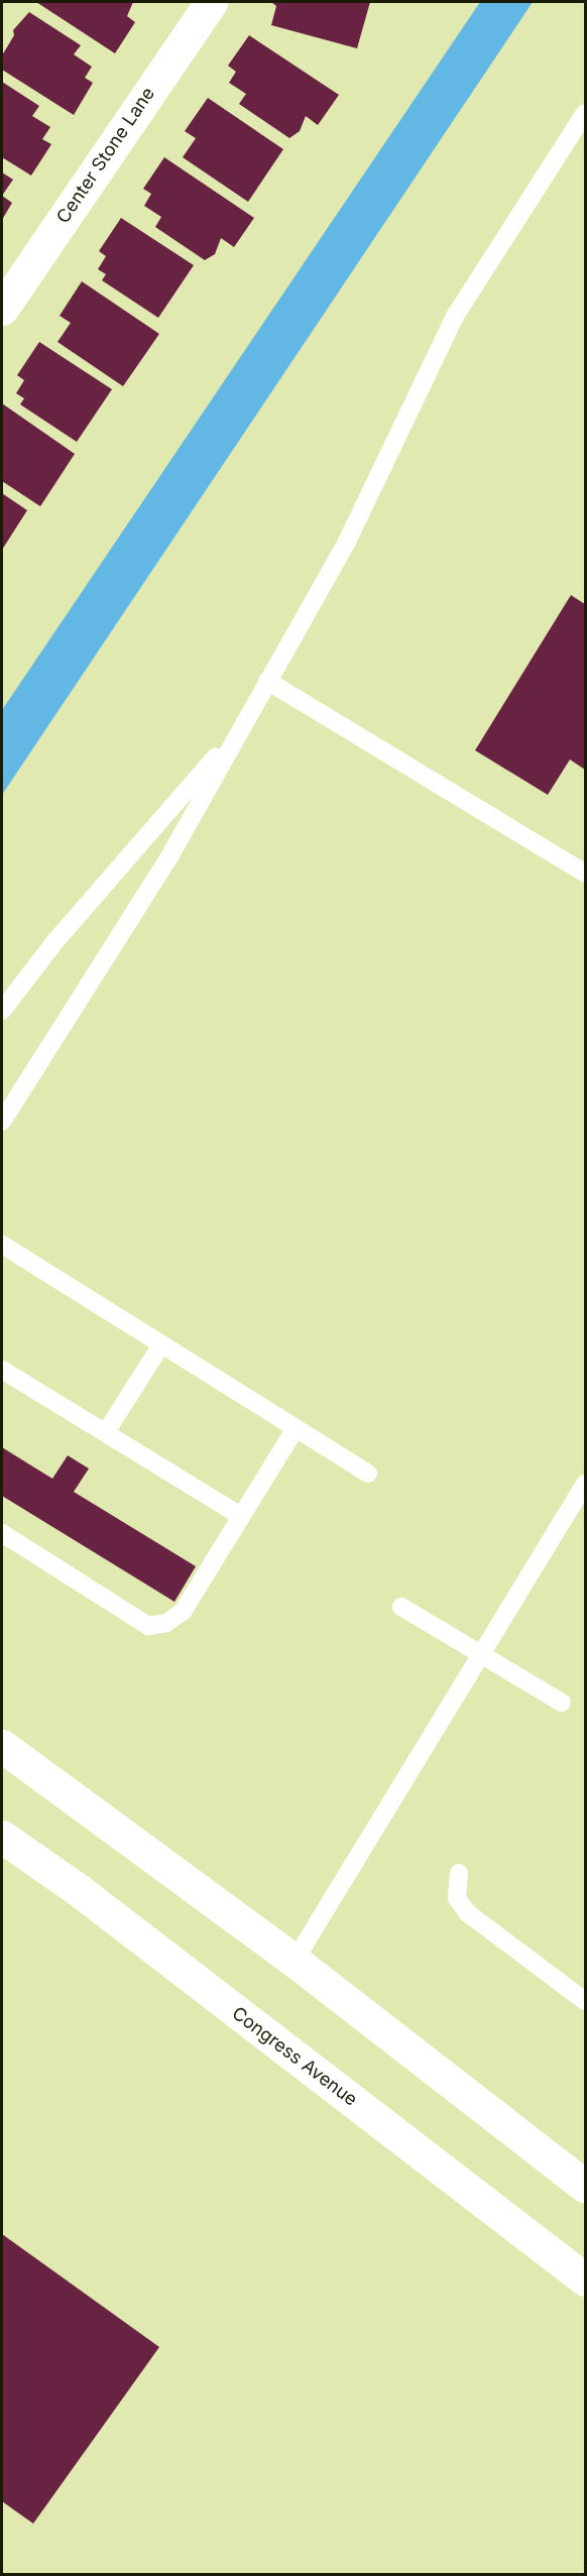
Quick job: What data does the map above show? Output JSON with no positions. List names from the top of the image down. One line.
{"streets":{"street":["Center Stone Lane","Congress Avenue"]}}
